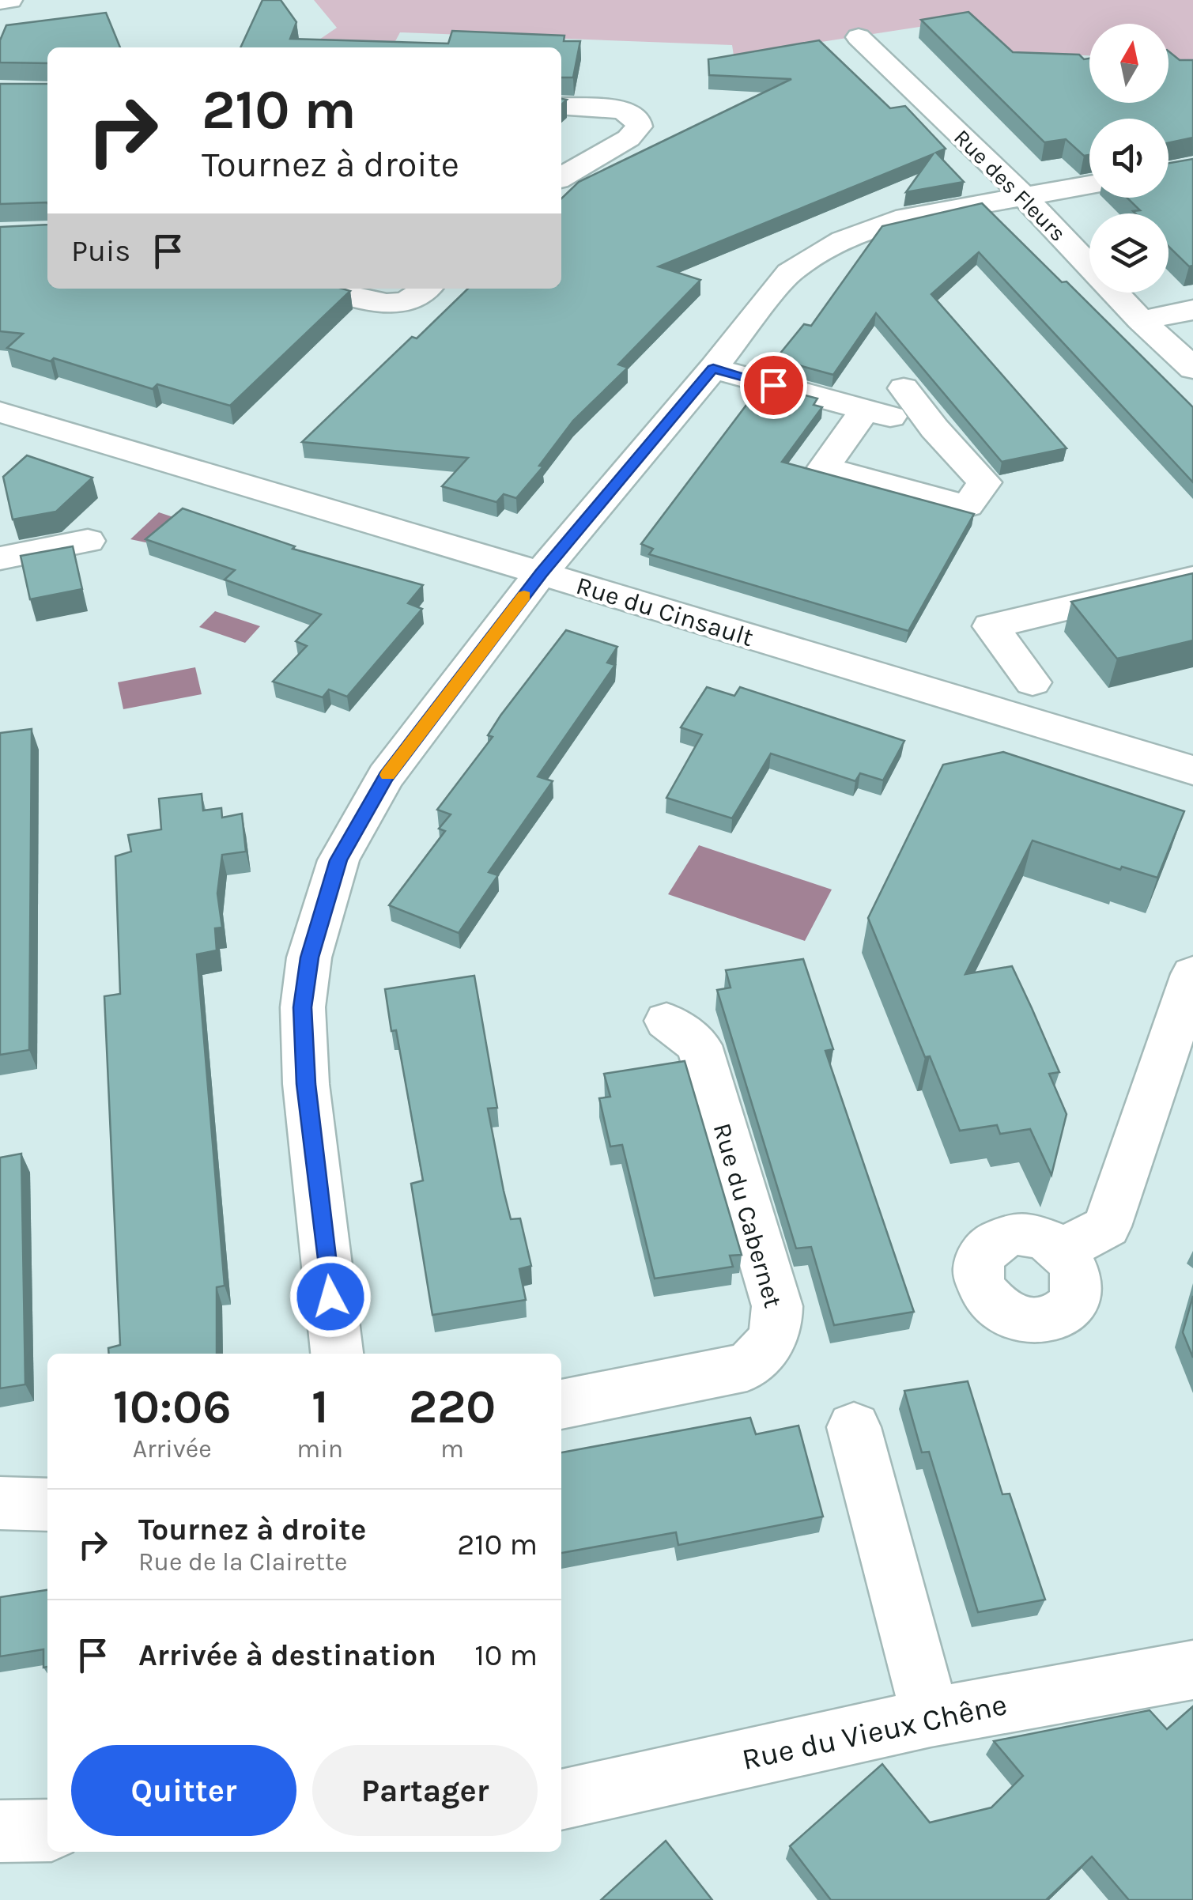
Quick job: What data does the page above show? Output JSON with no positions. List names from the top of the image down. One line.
{"streets":{"street":["Rue des Fleurs","Rue du Cinsault","Rue du Cabernet","Rue du Vieux Chêne"]},"north":"top","page":{"turn":["210 m","Tournez à droite"],"then":"Puis","eta":["10:06","Arrivée","1","min","220","m"],"list":[{"name":"Tournez à droite","note":"Rue de la Clairette","value":"210 m"},{"name":"Arrivée à destination","value":"10 m"}],"buttons":["Quitter","Partager"]}}
